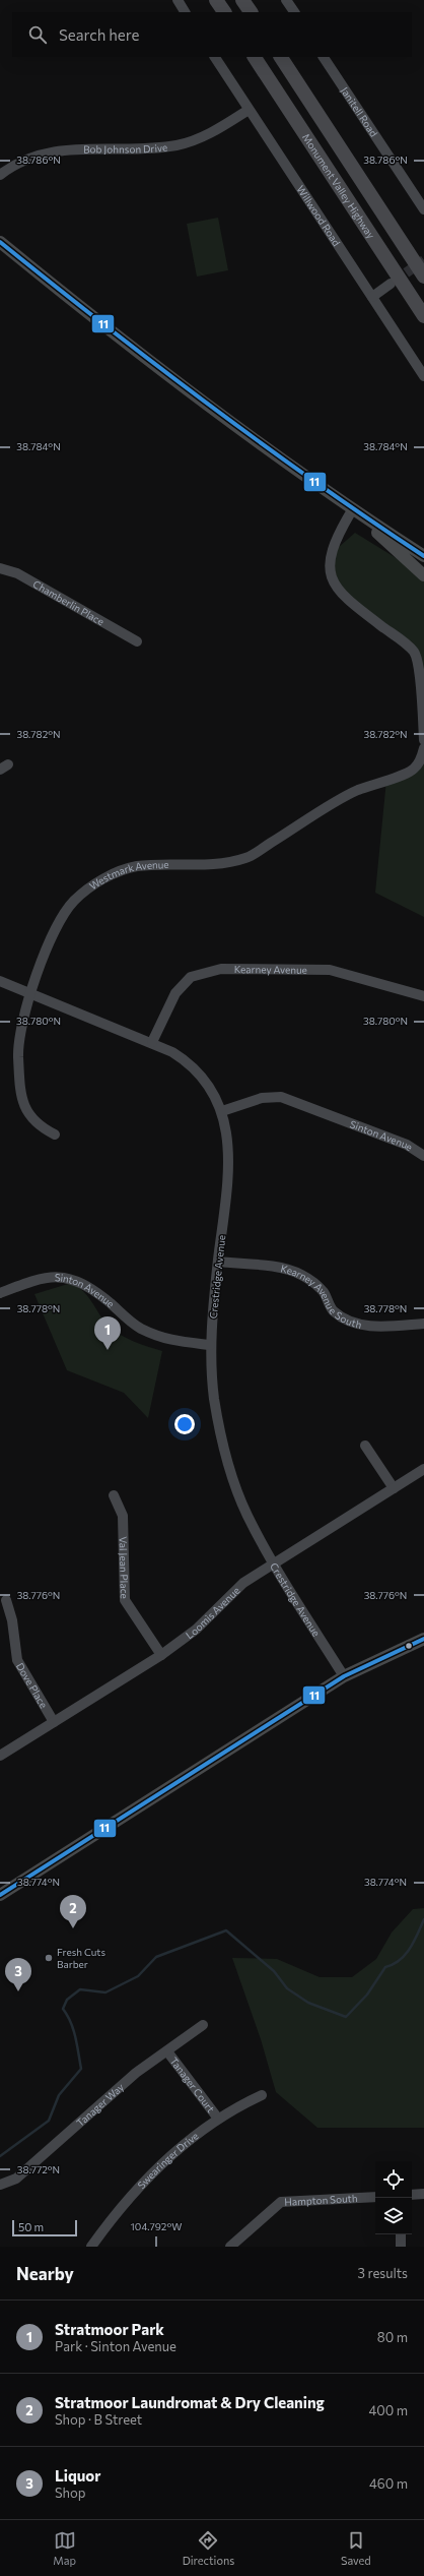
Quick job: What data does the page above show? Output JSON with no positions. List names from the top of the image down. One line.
{"streets":{"highway":["Monument Valley Highway"],"street":["Janitell Road","Bob Johnson Drive","Willwood Road","Chamberlin Place","Westmark Avenue","Kearney Avenue","Sinton Avenue","Crestridge Avenue","Kearney Avenue South","Val Jean Place","Loomis Avenue","Dove Place","Tanager Court","Tanager Way","Swearinger Drive","Hampton South"]},"crossings":[["Bob Johnson Drive","Willwood Road"],["Westmark Avenue","Crestridge Avenue"],["Kearney Avenue","Crestridge Avenue"],["Sinton Avenue","Crestridge Avenue"],["Crestridge Avenue","Kearney Avenue South"],["Crestridge Avenue","Loomis Avenue"],["Val Jean Place","Loomis Avenue"],["Loomis Avenue","Dove Place"],["Tanager Court","Tanager Way"],["Tanager Court","Swearinger Drive"]],"places":["Fresh Cuts Barber"],"lines":["transit line 11"],"scale_bar":"50 m","page":{"search":"Search here","pins":["1","2","3"],"scale":"50 m","heading":["Nearby","3 results"],"list":[{"mark":"1","name":"Stratmoor Park","note":"Park · Sinton Avenue","value":"80 m"},{"mark":"2","name":"Stratmoor Laundromat & Dry Cleaning","note":"Shop · B Street","value":"400 m"},{"mark":"3","name":"Liquor","note":"Shop","value":"460 m"}],"nav":["Map","Directions","Saved"]},"coordinates":["38.786°N","38.784°N","38.782°N","38.780°N","38.778°N","38.776°N","38.774°N","38.772°N","104.792°W"]}
